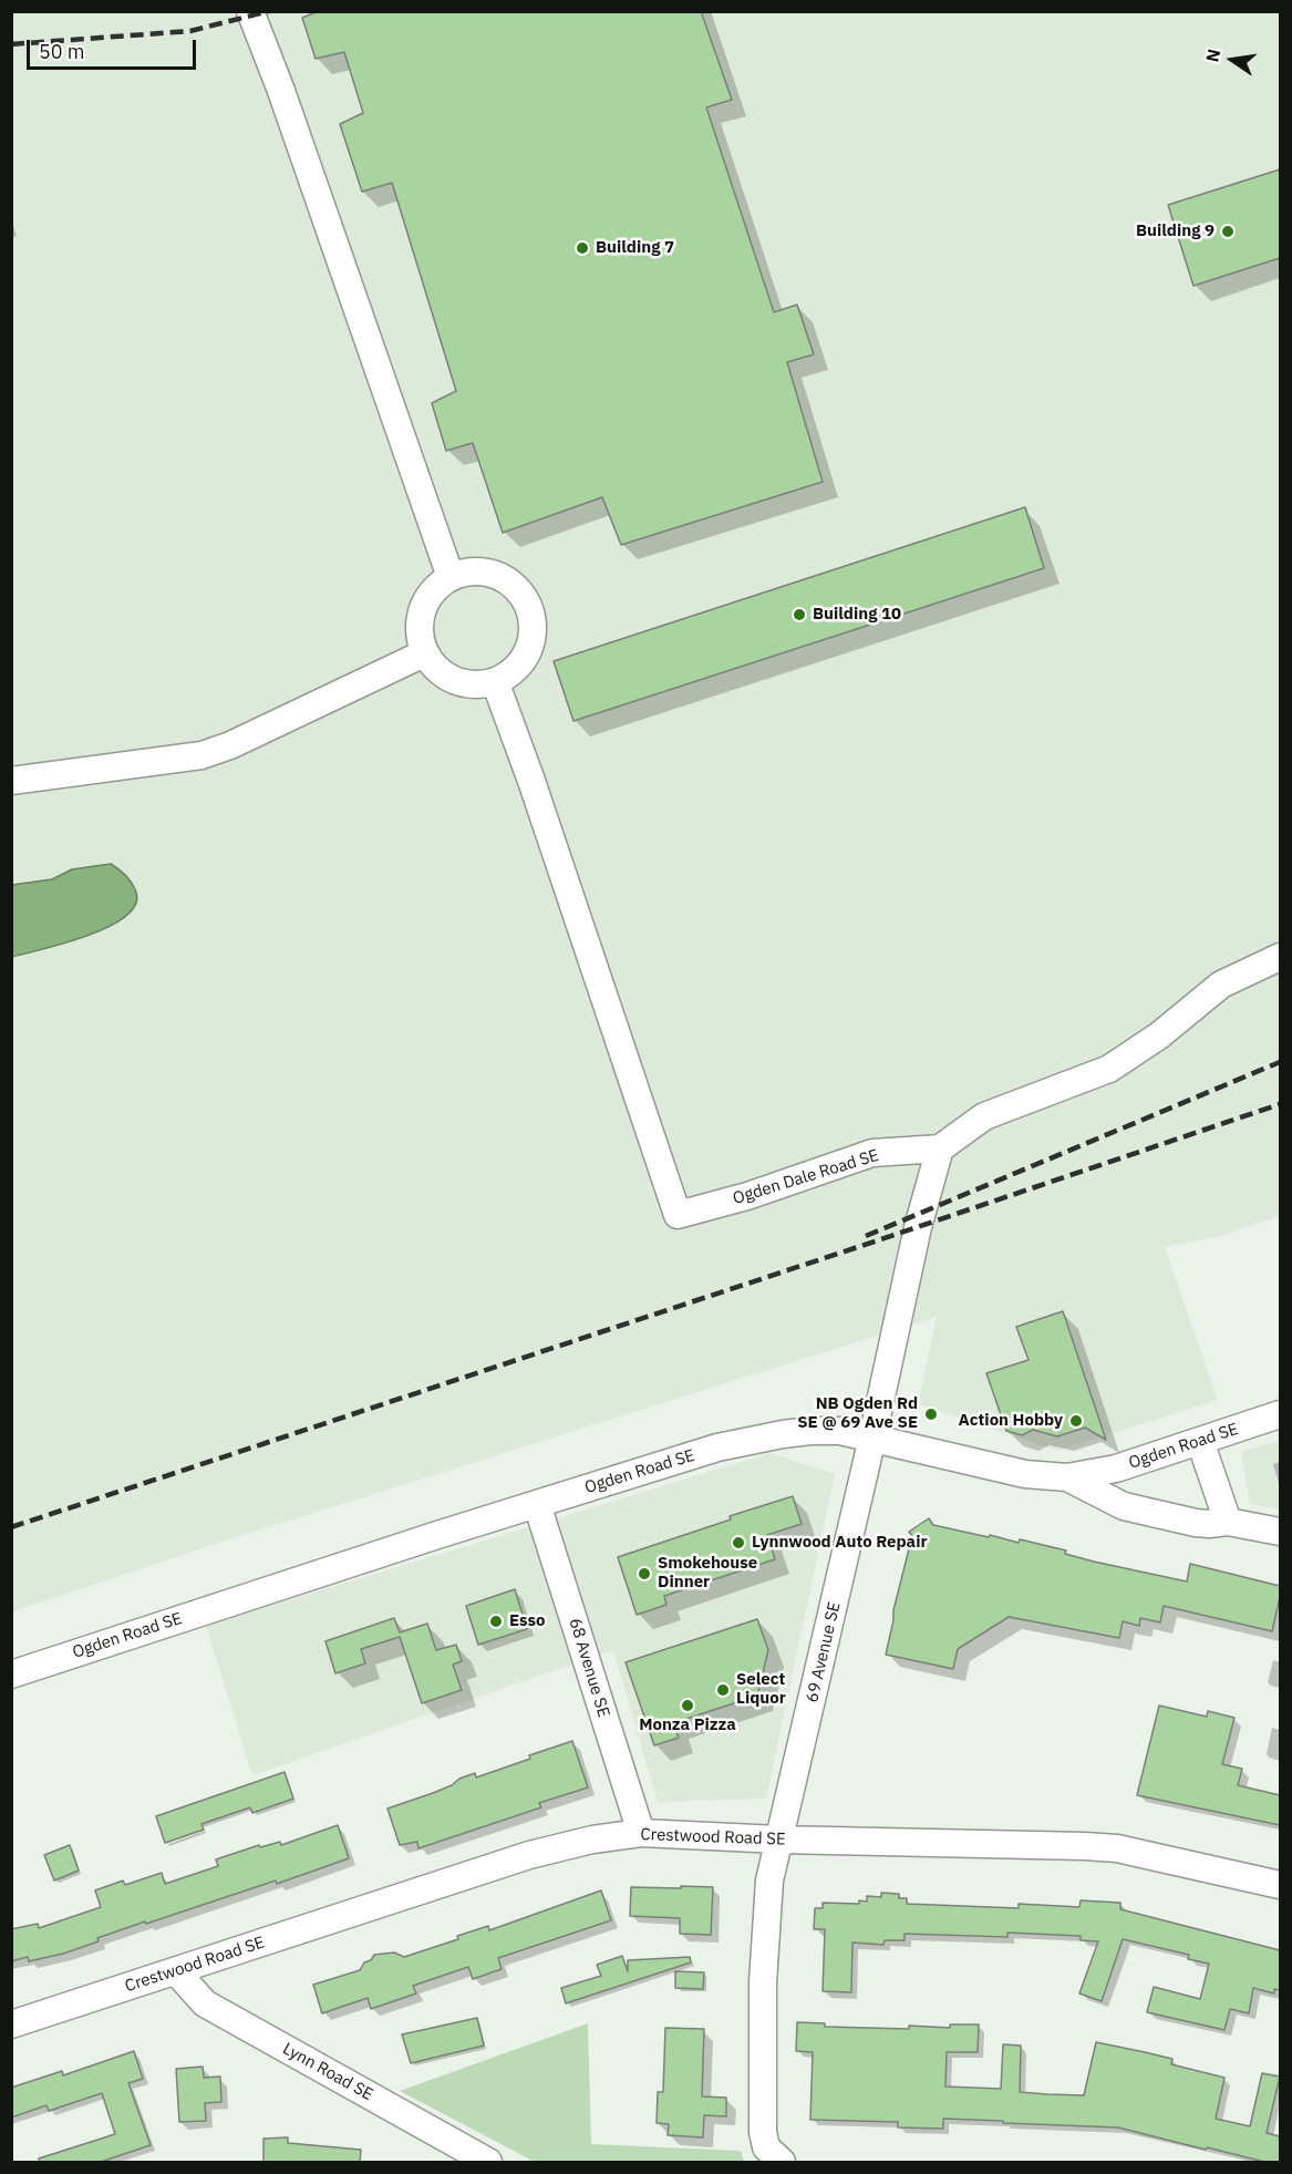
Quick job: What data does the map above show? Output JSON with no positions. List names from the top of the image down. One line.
{"streets":{"street":["Ogden Dale Road SE","Ogden Road SE","69 Avenue SE","68 Avenue SE","Crestwood Road SE","Lynn Road SE"]},"crossings":[["Ogden Dale Road SE","69 Avenue SE"],["Ogden Road SE","69 Avenue SE"],["Ogden Road SE","68 Avenue SE"],["69 Avenue SE","Crestwood Road SE"],["68 Avenue SE","Crestwood Road SE"],["Crestwood Road SE","Lynn Road SE"]],"places":["Building 9","Building 7","Building 10","NB Ogden Rd SE @ 69 Ave SE","Action Hobby","Lynnwood Auto Repair","Smokehouse Dinner","Esso","Select Liquor","Monza Pizza"],"scale_bar":"50 m","north":"left"}
